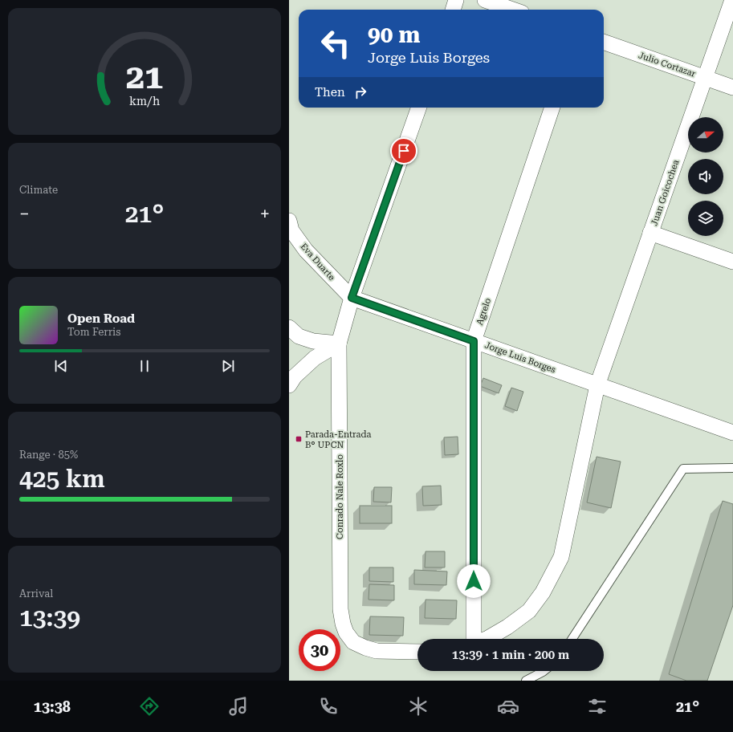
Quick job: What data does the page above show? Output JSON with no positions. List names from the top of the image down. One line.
{"streets":{"street":["Julio Cortazar","Juan Goicochea","Eva Duarte","Agrelo","Jorge Luis Borges","Conrado Nale Roxlo"]},"crossings":[["Julio Cortazar","Juan Goicochea"],["Juan Goicochea","Jorge Luis Borges"],["Eva Duarte","Jorge Luis Borges"],["Eva Duarte","Conrado Nale Roxlo"],["Agrelo","Jorge Luis Borges"],["Jorge Luis Borges","Conrado Nale Roxlo"]],"places":{"transit":["Parada-Entrada B° UPCN"]},"north":"right","page":{"turn":["90 m","Jorge Luis Borges"],"then":"Then","tile":["Climate",["Range · 85%","425 km"],["Arrival","13:39"]],"heat":["−","21°","+"],"song":["Open Road","Tom Ferris"],"limit":"30","trip":"13:39 · 1 min · 200 m","tabs":["13:38","21°"],"gauge":["21","km/h"]}}
